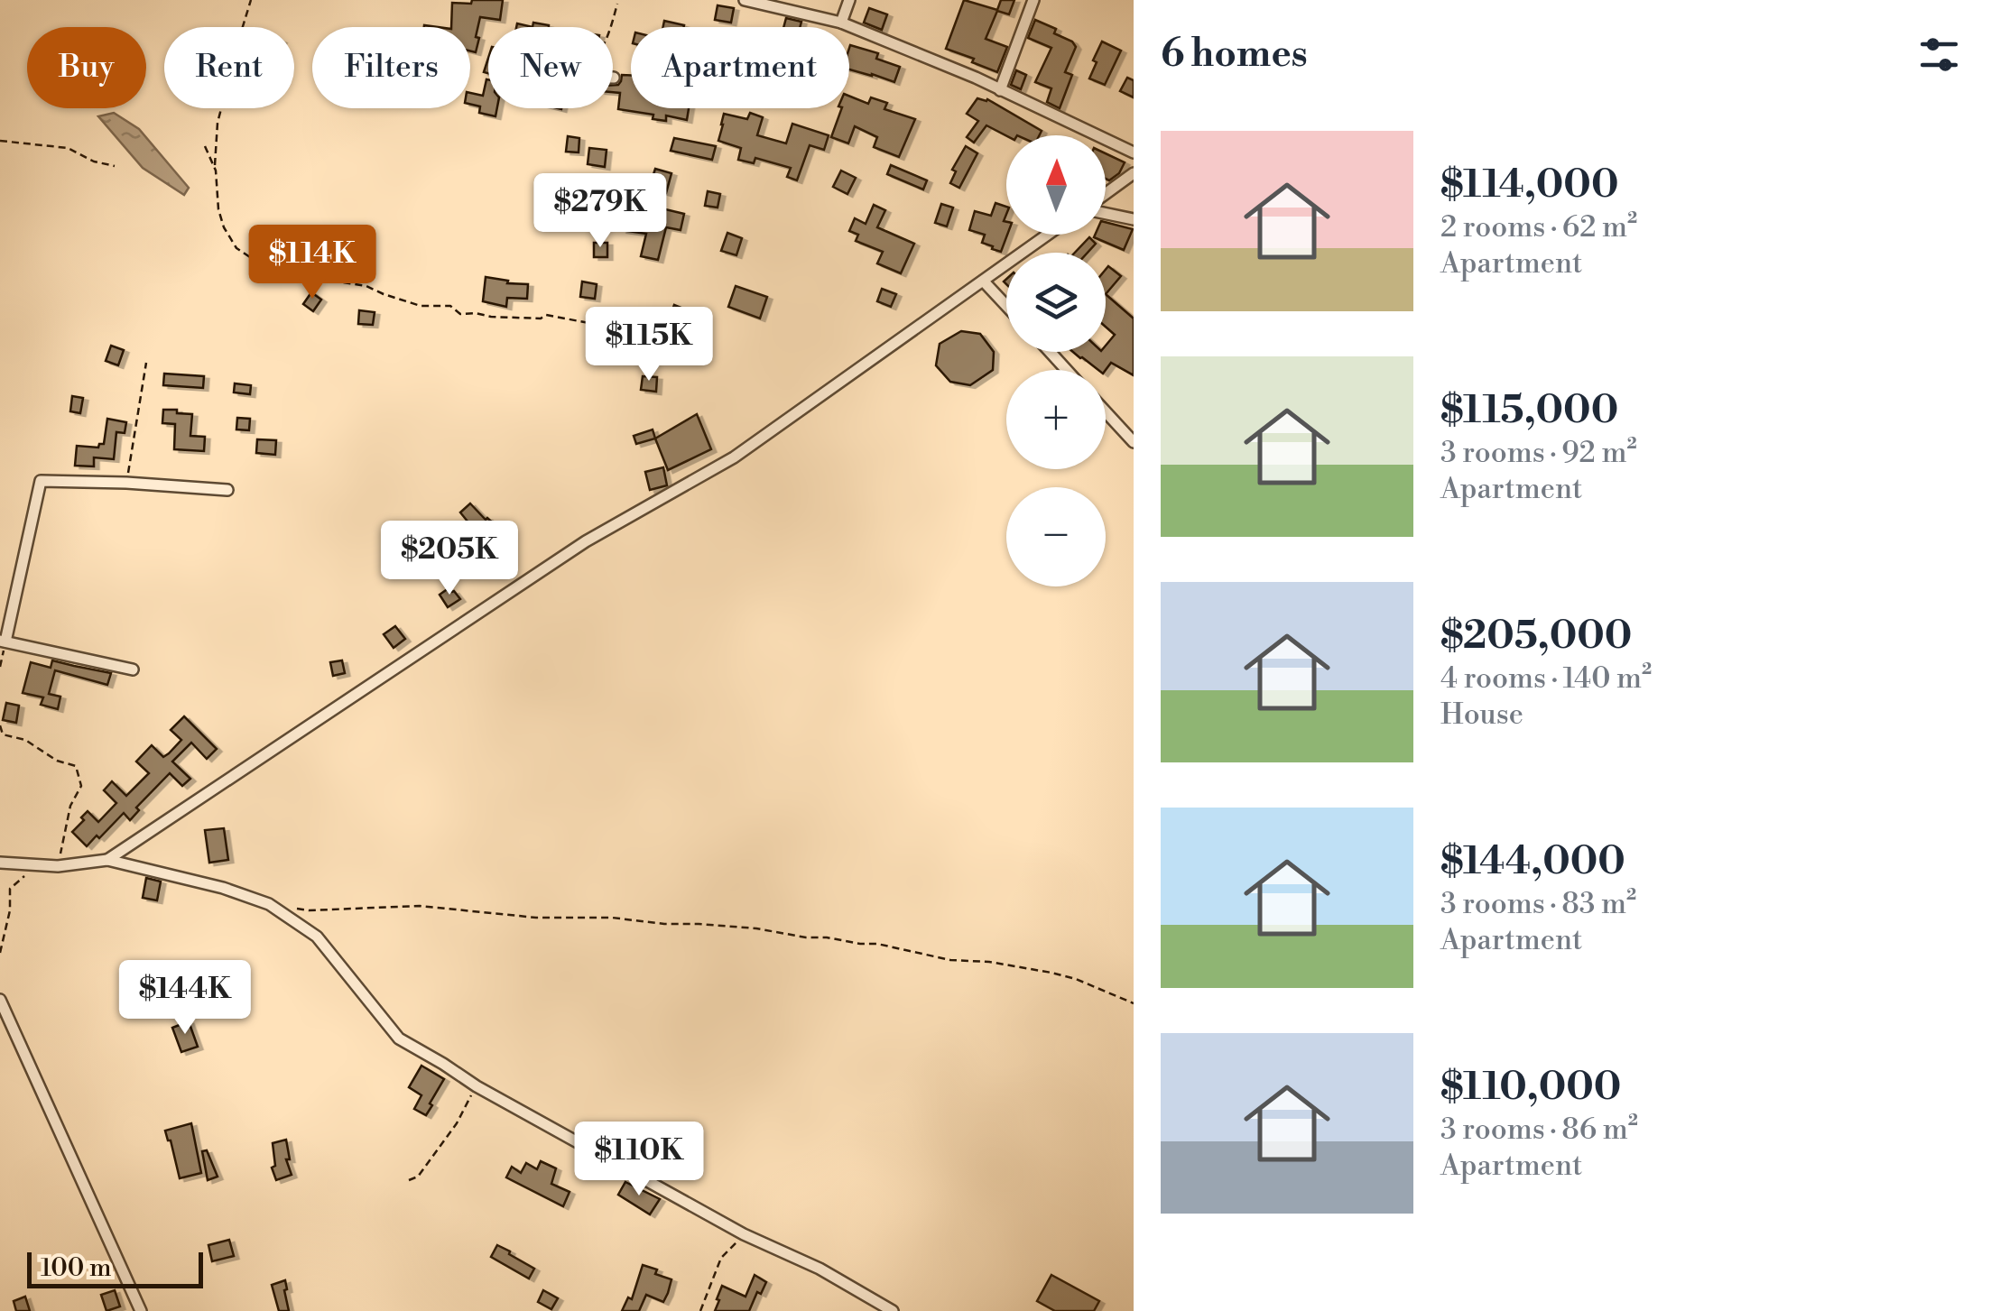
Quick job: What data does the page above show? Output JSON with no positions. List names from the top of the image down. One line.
{"scale_bar":"100 m","north":"top","page":{"heading":"6 homes","chip":["Buy","Rent","Filters","New","Apartment"],"list":[{"name":"$114,000","note":"2 rooms · 62 m² · Apartment"},{"name":"$115,000","note":"3 rooms · 92 m² · Apartment"},{"name":"$205,000","note":"4 rooms · 140 m² · House"},{"name":"$144,000","note":"3 rooms · 83 m² · Apartment"},{"name":"$110,000","note":"3 rooms · 86 m² · Apartment"}],"map_buttons":["+","−"],"price":["$279K","$114K","$115K","$205K","$144K","$110K"],"scale":"100 m"}}
